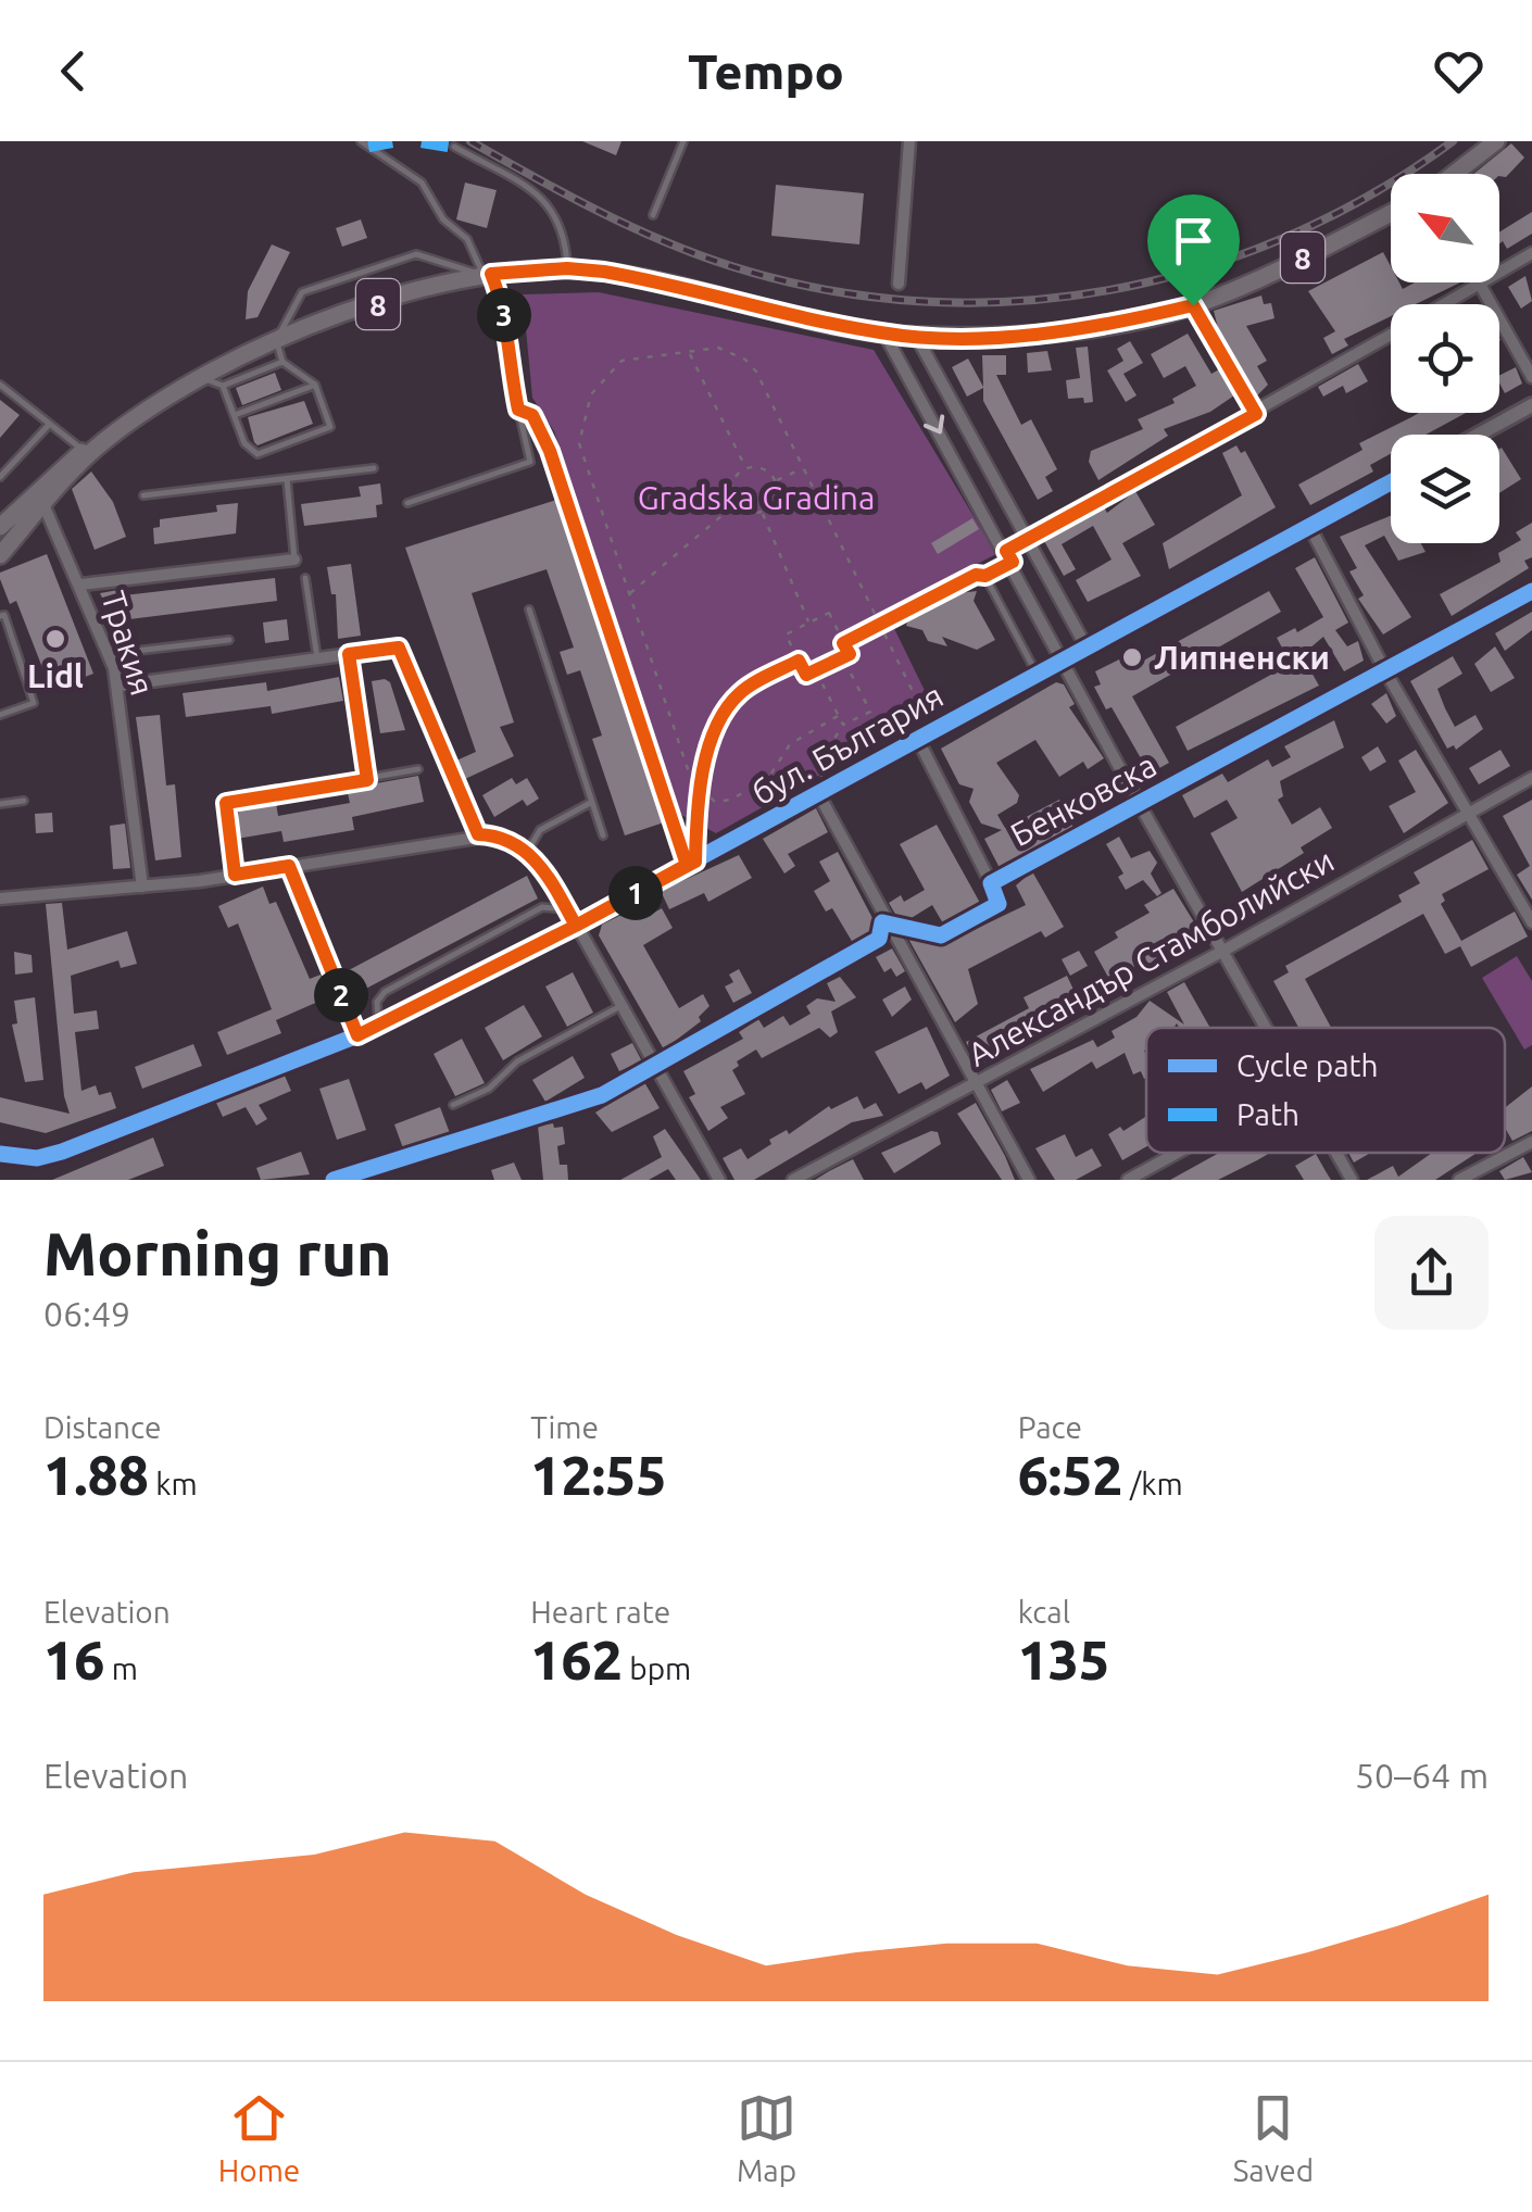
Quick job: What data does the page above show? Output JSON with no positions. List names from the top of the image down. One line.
{"streets":{"main road":["8"],"street":["Тракия","бул. България","Бенковска","Александър Стамболийски"]},"crossings":[["8","Тракия"]],"parks":["Gradska Gradina"],"places":["Lidl","Липненски"],"legend":["Cycle path","Path"],"north":"top left","page":{"header":"Tempo","pins":["3","1","2"],"heading":["Morning run","06:49"],"stats":[["Distance","1.88 km"],["Time","12:55"],["Pace","6:52 /km"],["Elevation","16 m"],["Heart rate","162 bpm"],["kcal","135"]],"chart":["Elevation","50–64 m"],"tabs":["Home","Map","Saved"]}}
